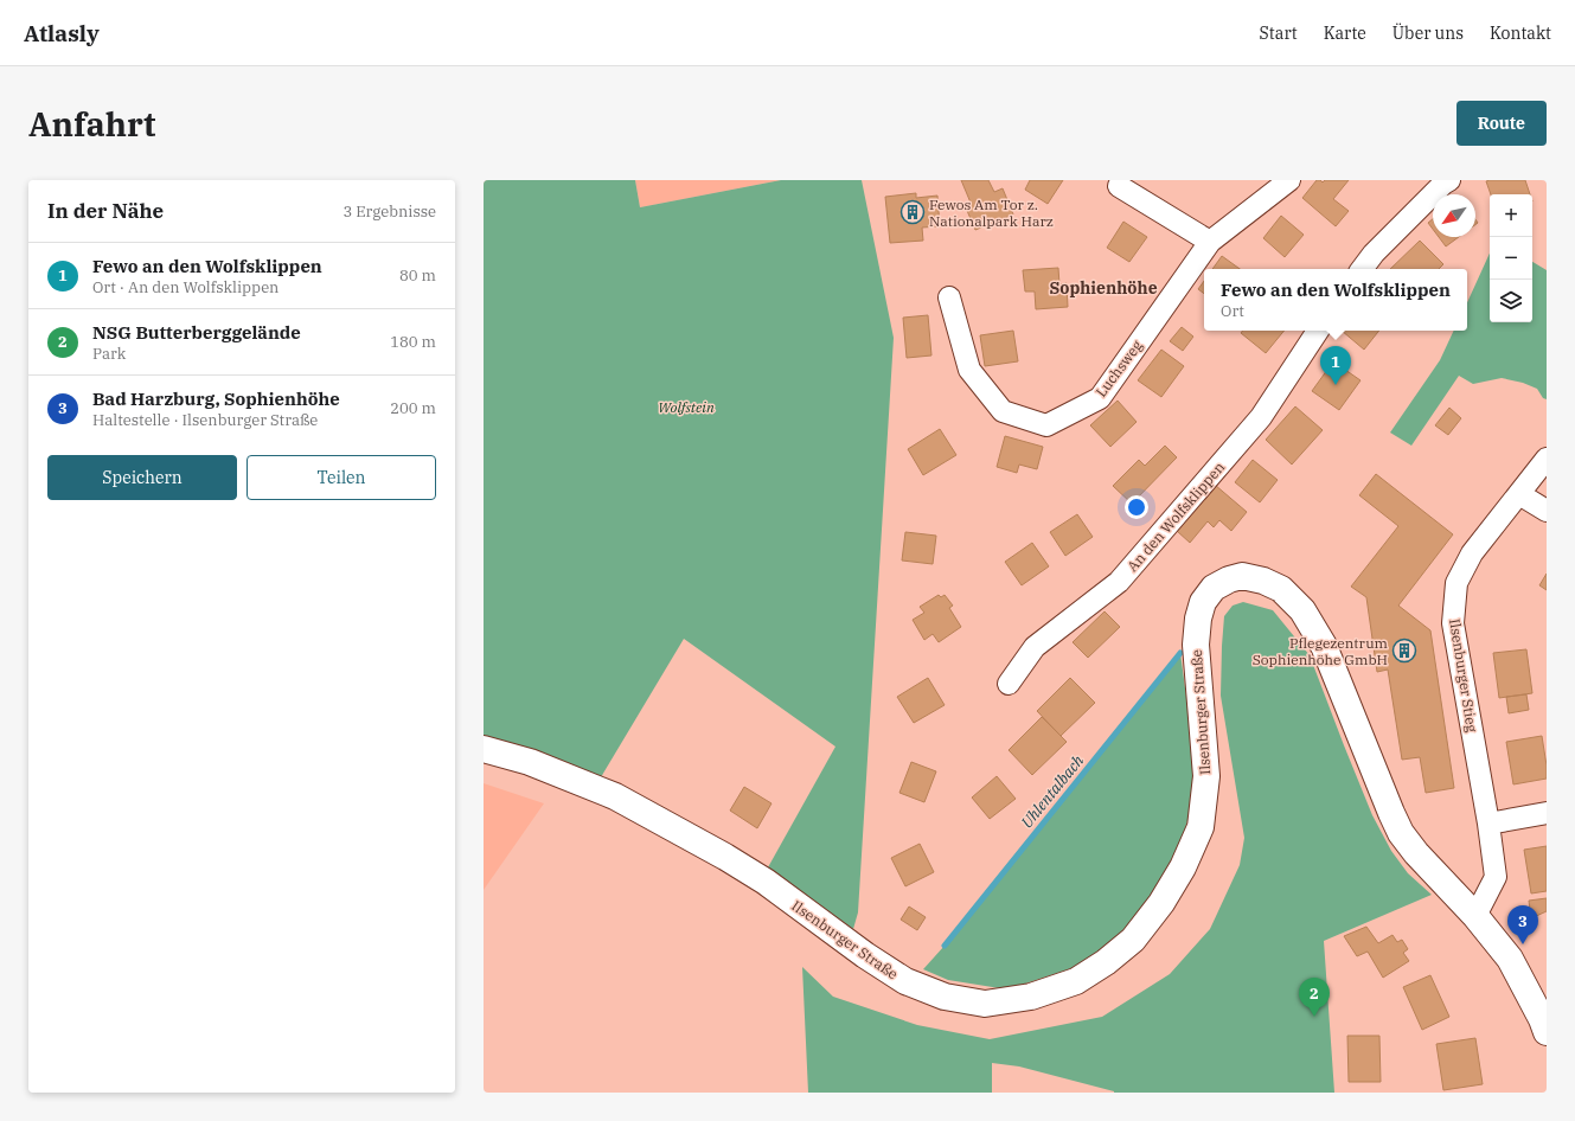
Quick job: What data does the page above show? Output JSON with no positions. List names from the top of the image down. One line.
{"streets":{"main road":["Ilsenburger Straße"],"street":["Luchsweg","An den Wolfsklippen","Ilsenburger Stieg"]},"crossings":[["Ilsenburger Stieg","Ilsenburger Straße"]],"districts":["Sophienhöhe"],"water":["Uhlentalbach"],"parks":["Wolfstein"],"places":{"building":["Fewos Am Tor z. Nationalpark Harz","Pflegezentrum Sophienhöhe GmbH"]},"north":"bottom left","page":{"header":"Atlasly","nav":["Start","Karte","Über uns","Kontakt"],"buttons":["Route",["Speichern","Teilen"]],"title":"Anfahrt","heading":["In der Nähe","3 Ergebnisse"],"map_buttons":["+","−"],"list":[{"mark":"1","name":"Fewo an den Wolfsklippen","note":"Ort · An den Wolfsklippen","value":"80 m"},{"mark":"2","name":"NSG Butterberggelände","note":"Park","value":"180 m"},{"mark":"3","name":"Bad Harzburg, Sophienhöhe","note":"Haltestelle · Ilsenburger Straße","value":"200 m"}],"popup":["Fewo an den Wolfsklippen","Ort"],"pins":["1","3","2"]}}
